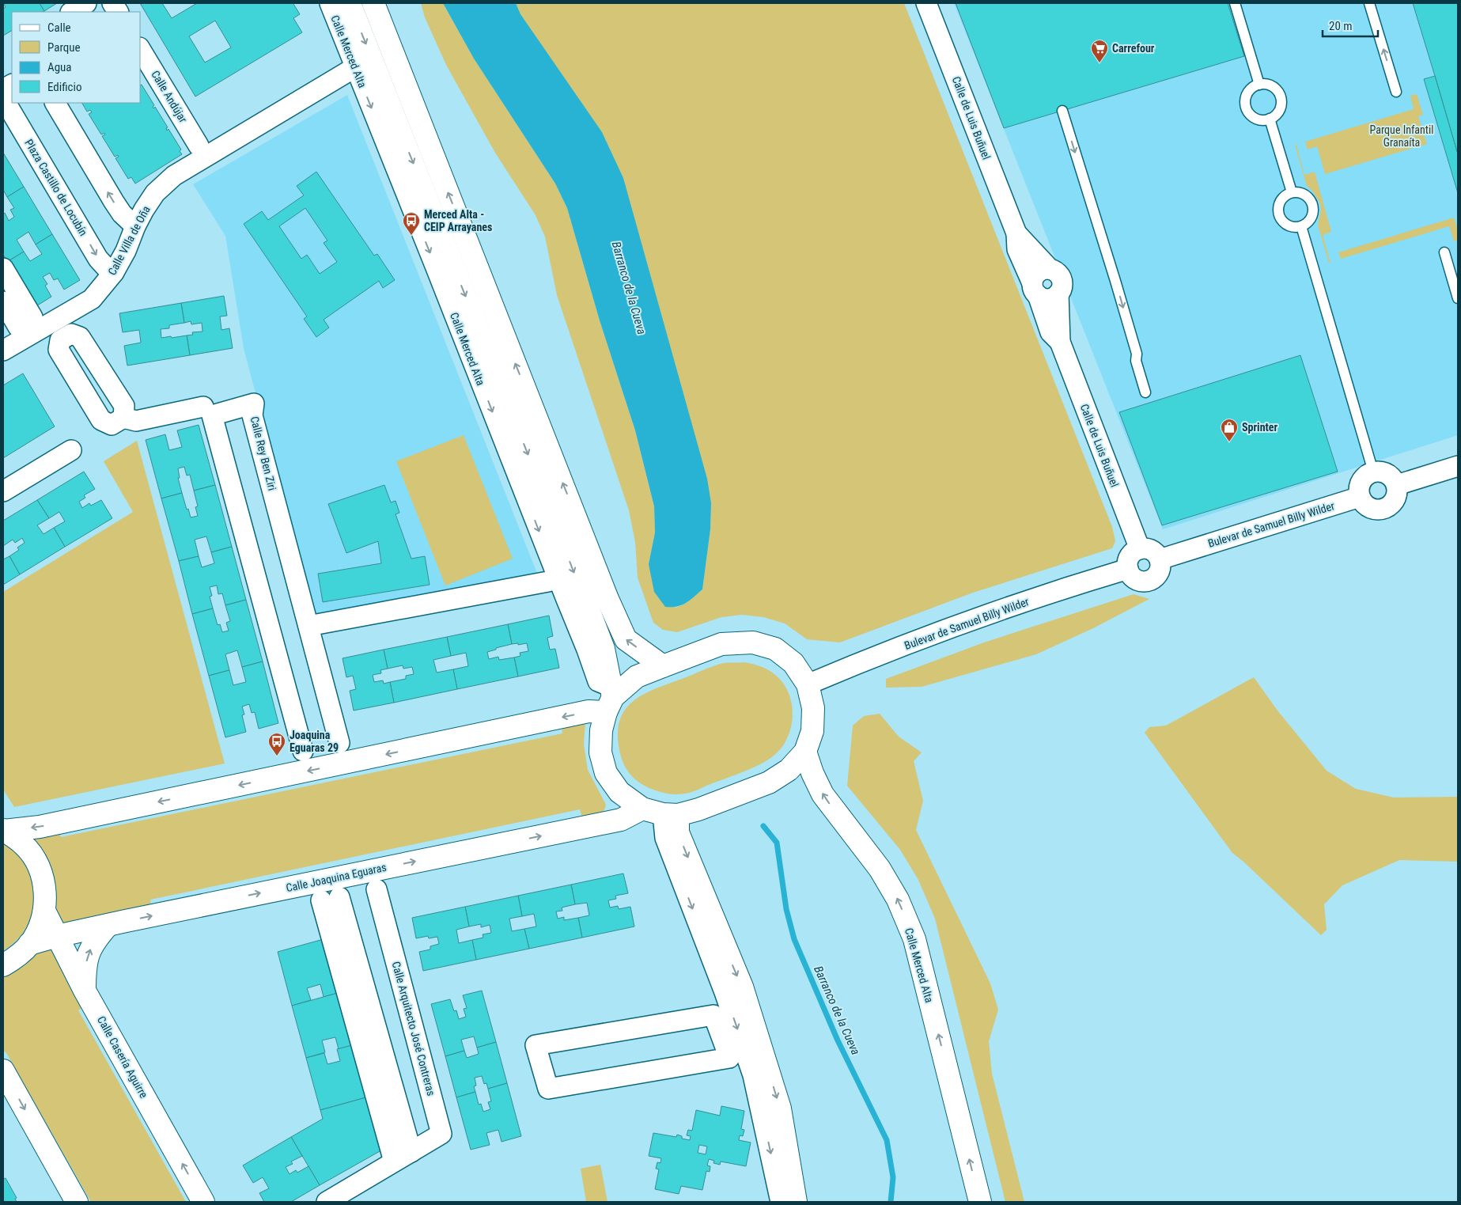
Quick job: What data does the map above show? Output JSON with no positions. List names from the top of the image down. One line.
{"streets":{"main road":["Calle Merced Alta","Calle Joaquina Eguaras","Calle Casería Aguirre"],"street":["Calle Andújar","Calle de Luis Buñuel","Plaza Castillo de Locubín","Calle Villa de Oña","Calle Rey Ben Ziri","Bulevar de Samuel Billy Wilder","Calle Arquitecto José Contreras"]},"crossings":[["Calle Merced Alta","Calle Villa de Oña"],["Calle de Luis Buñuel","Bulevar de Samuel Billy Wilder"],["Plaza Castillo de Locubín","Calle Villa de Oña"],["Calle Joaquina Eguaras","Calle Casería Aguirre"]],"water":["Barranco de la Cueva"],"parks":["Parque Infantil Granaíta"],"places":{"supermarket":["Carrefour"],"bus stop":["Merced Alta - CEIP Arrayanes","Joaquina Eguaras 29"],"shop":["Sprinter"]},"legend":["Calle","Parque","Agua","Edificio"],"scale_bar":"20 m"}
